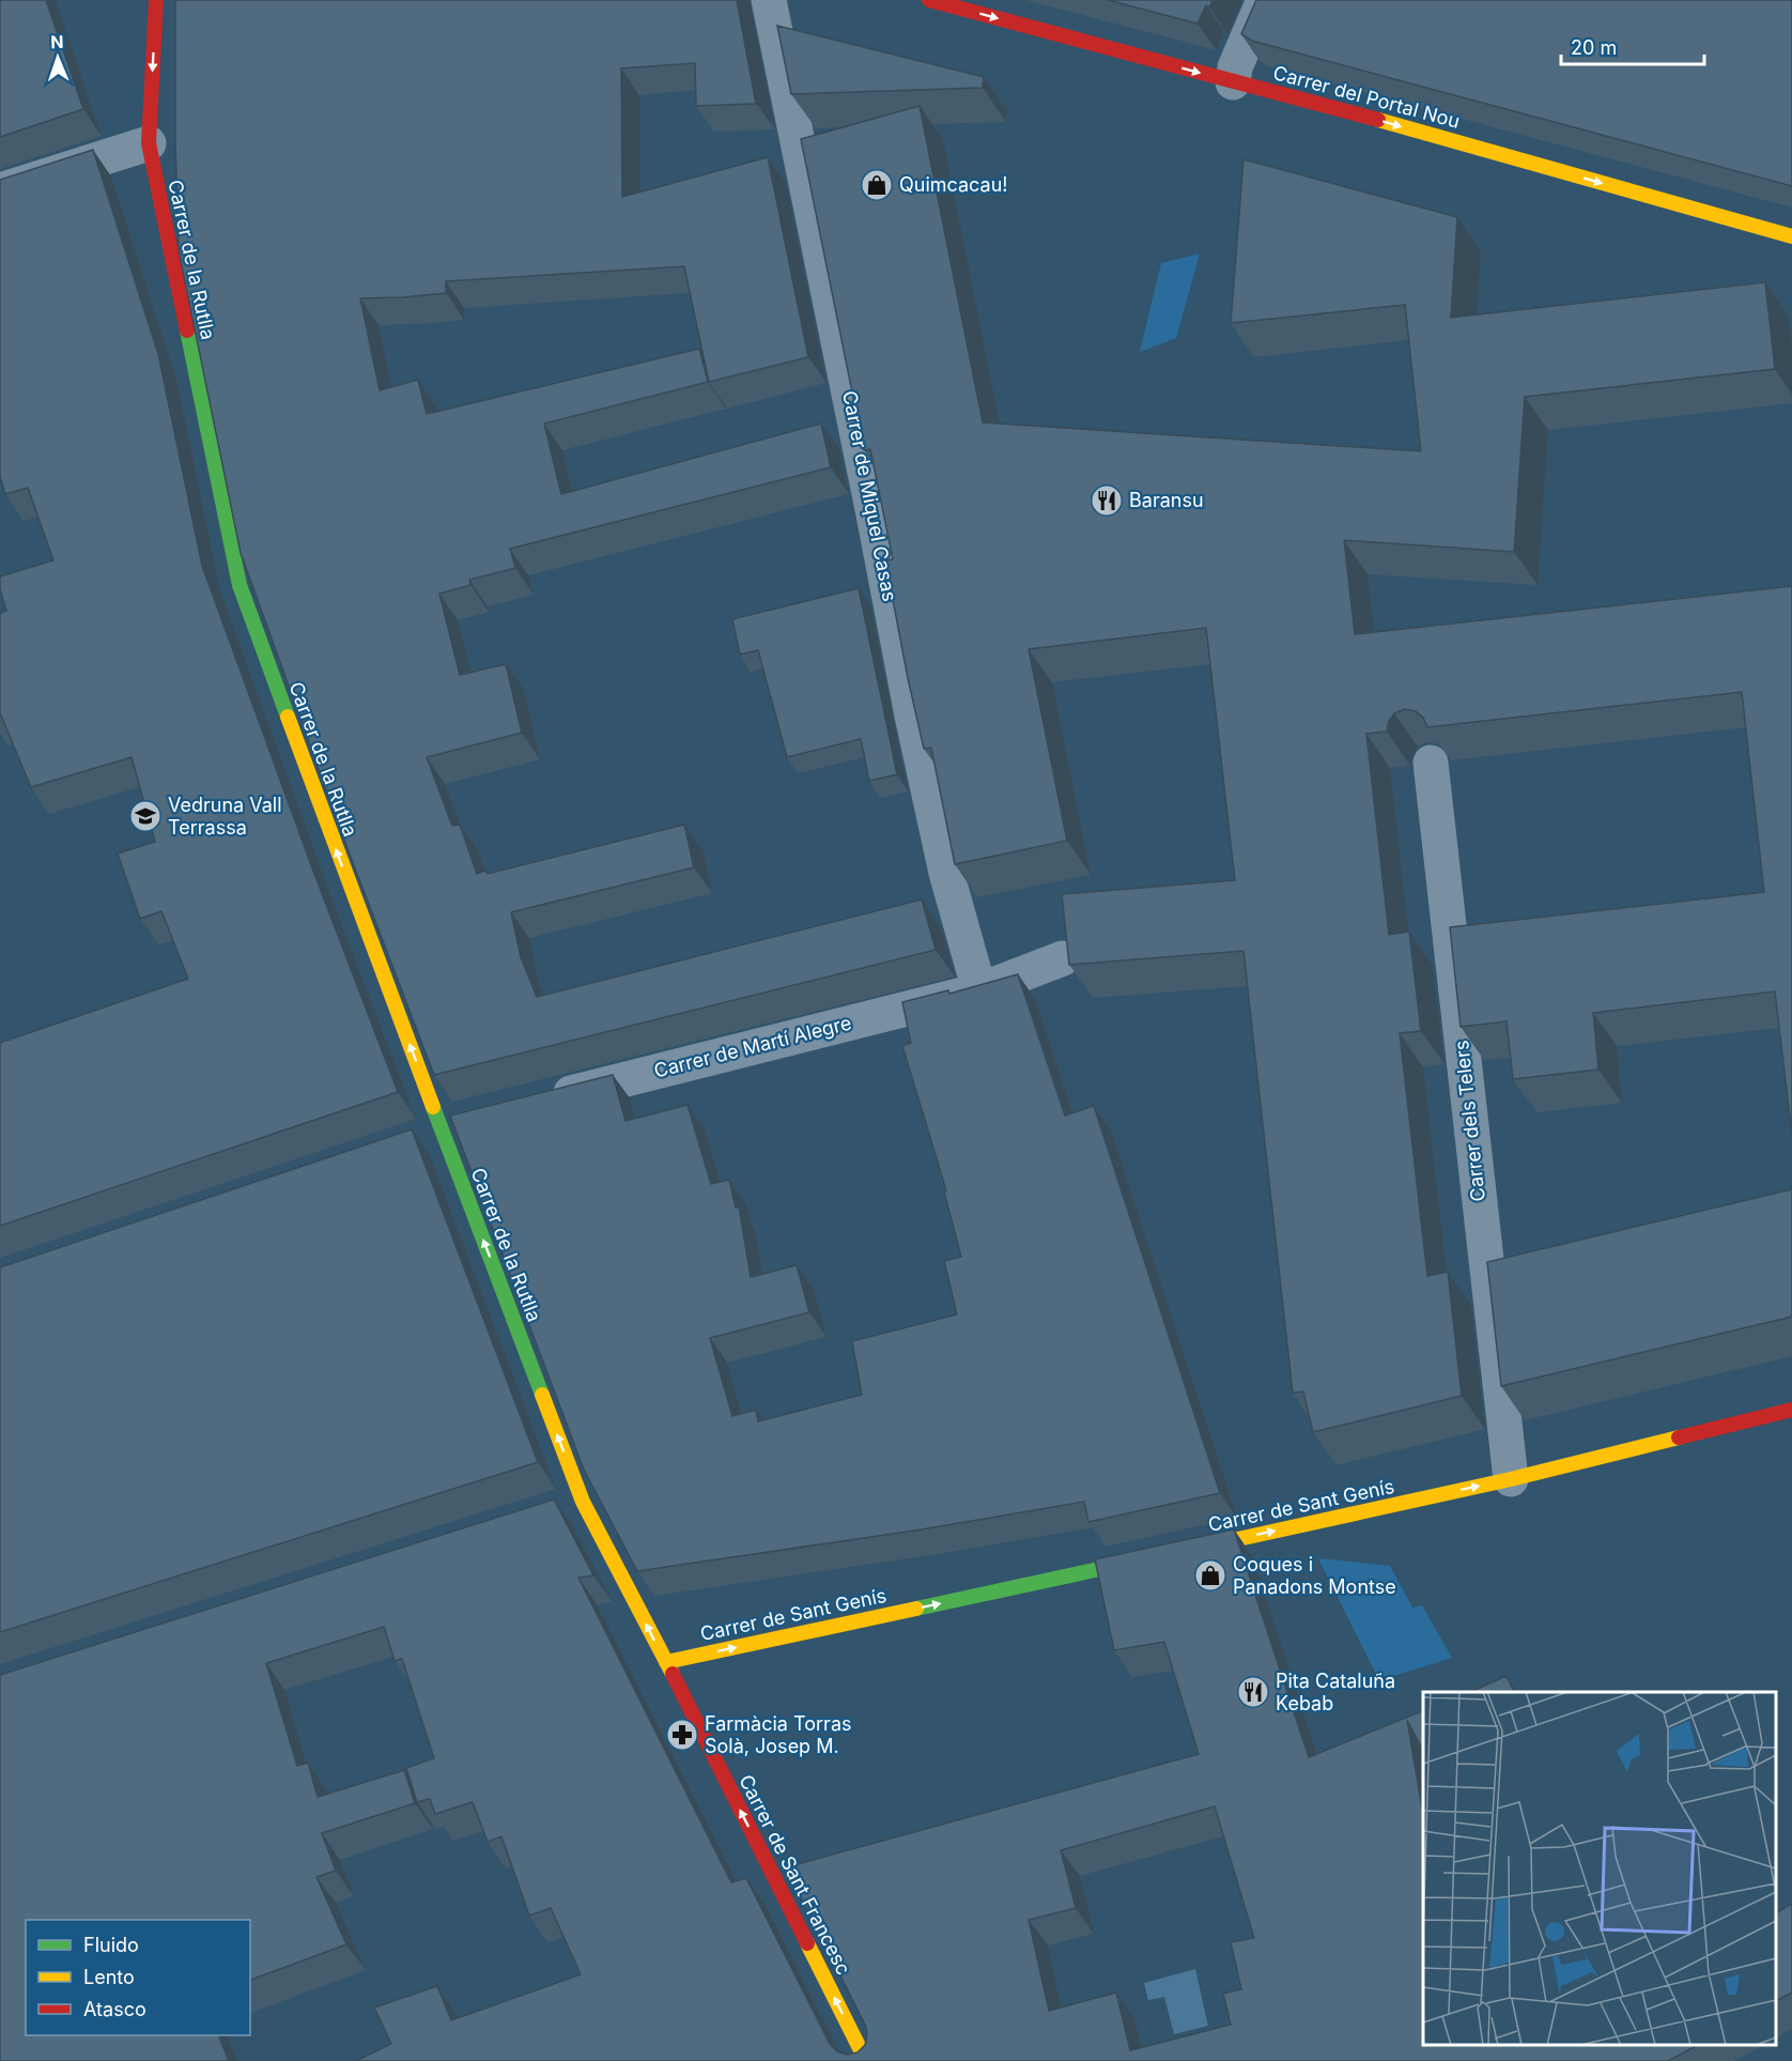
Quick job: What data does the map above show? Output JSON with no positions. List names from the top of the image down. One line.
{"streets":{"street":["Carrer del Portal Nou","Carrer de la Rutlla","Carrer de Miquel Casas","Carrer de Martí Alegre","Carrer dels Telers","Carrer de Sant Genís","Carrer de Sant Francesc"]},"crossings":[["Carrer de la Rutlla","Carrer de Sant Francesc"],["Carrer de Miquel Casas","Carrer de Martí Alegre"],["Carrer dels Telers","Carrer de Sant Genís"],["Carrer de Sant Genís","Carrer de Sant Francesc"]],"one_way":["Carrer del Portal Nou","Carrer de la Rutlla","Carrer de Sant Genís","Carrer de Sant Francesc"],"places":{"shop":["Quimcacau!","Coques i Panadons Montse"],"restaurant":["Baransu","Pita Cataluña Kebab"],"school or university":["Vedruna Vall Terrassa"],"pharmacy":["Farmàcia Torras Solà, Josep M."]},"legend":["Fluido","Lento","Atasco"],"scale_bar":"20 m","north":"top"}
